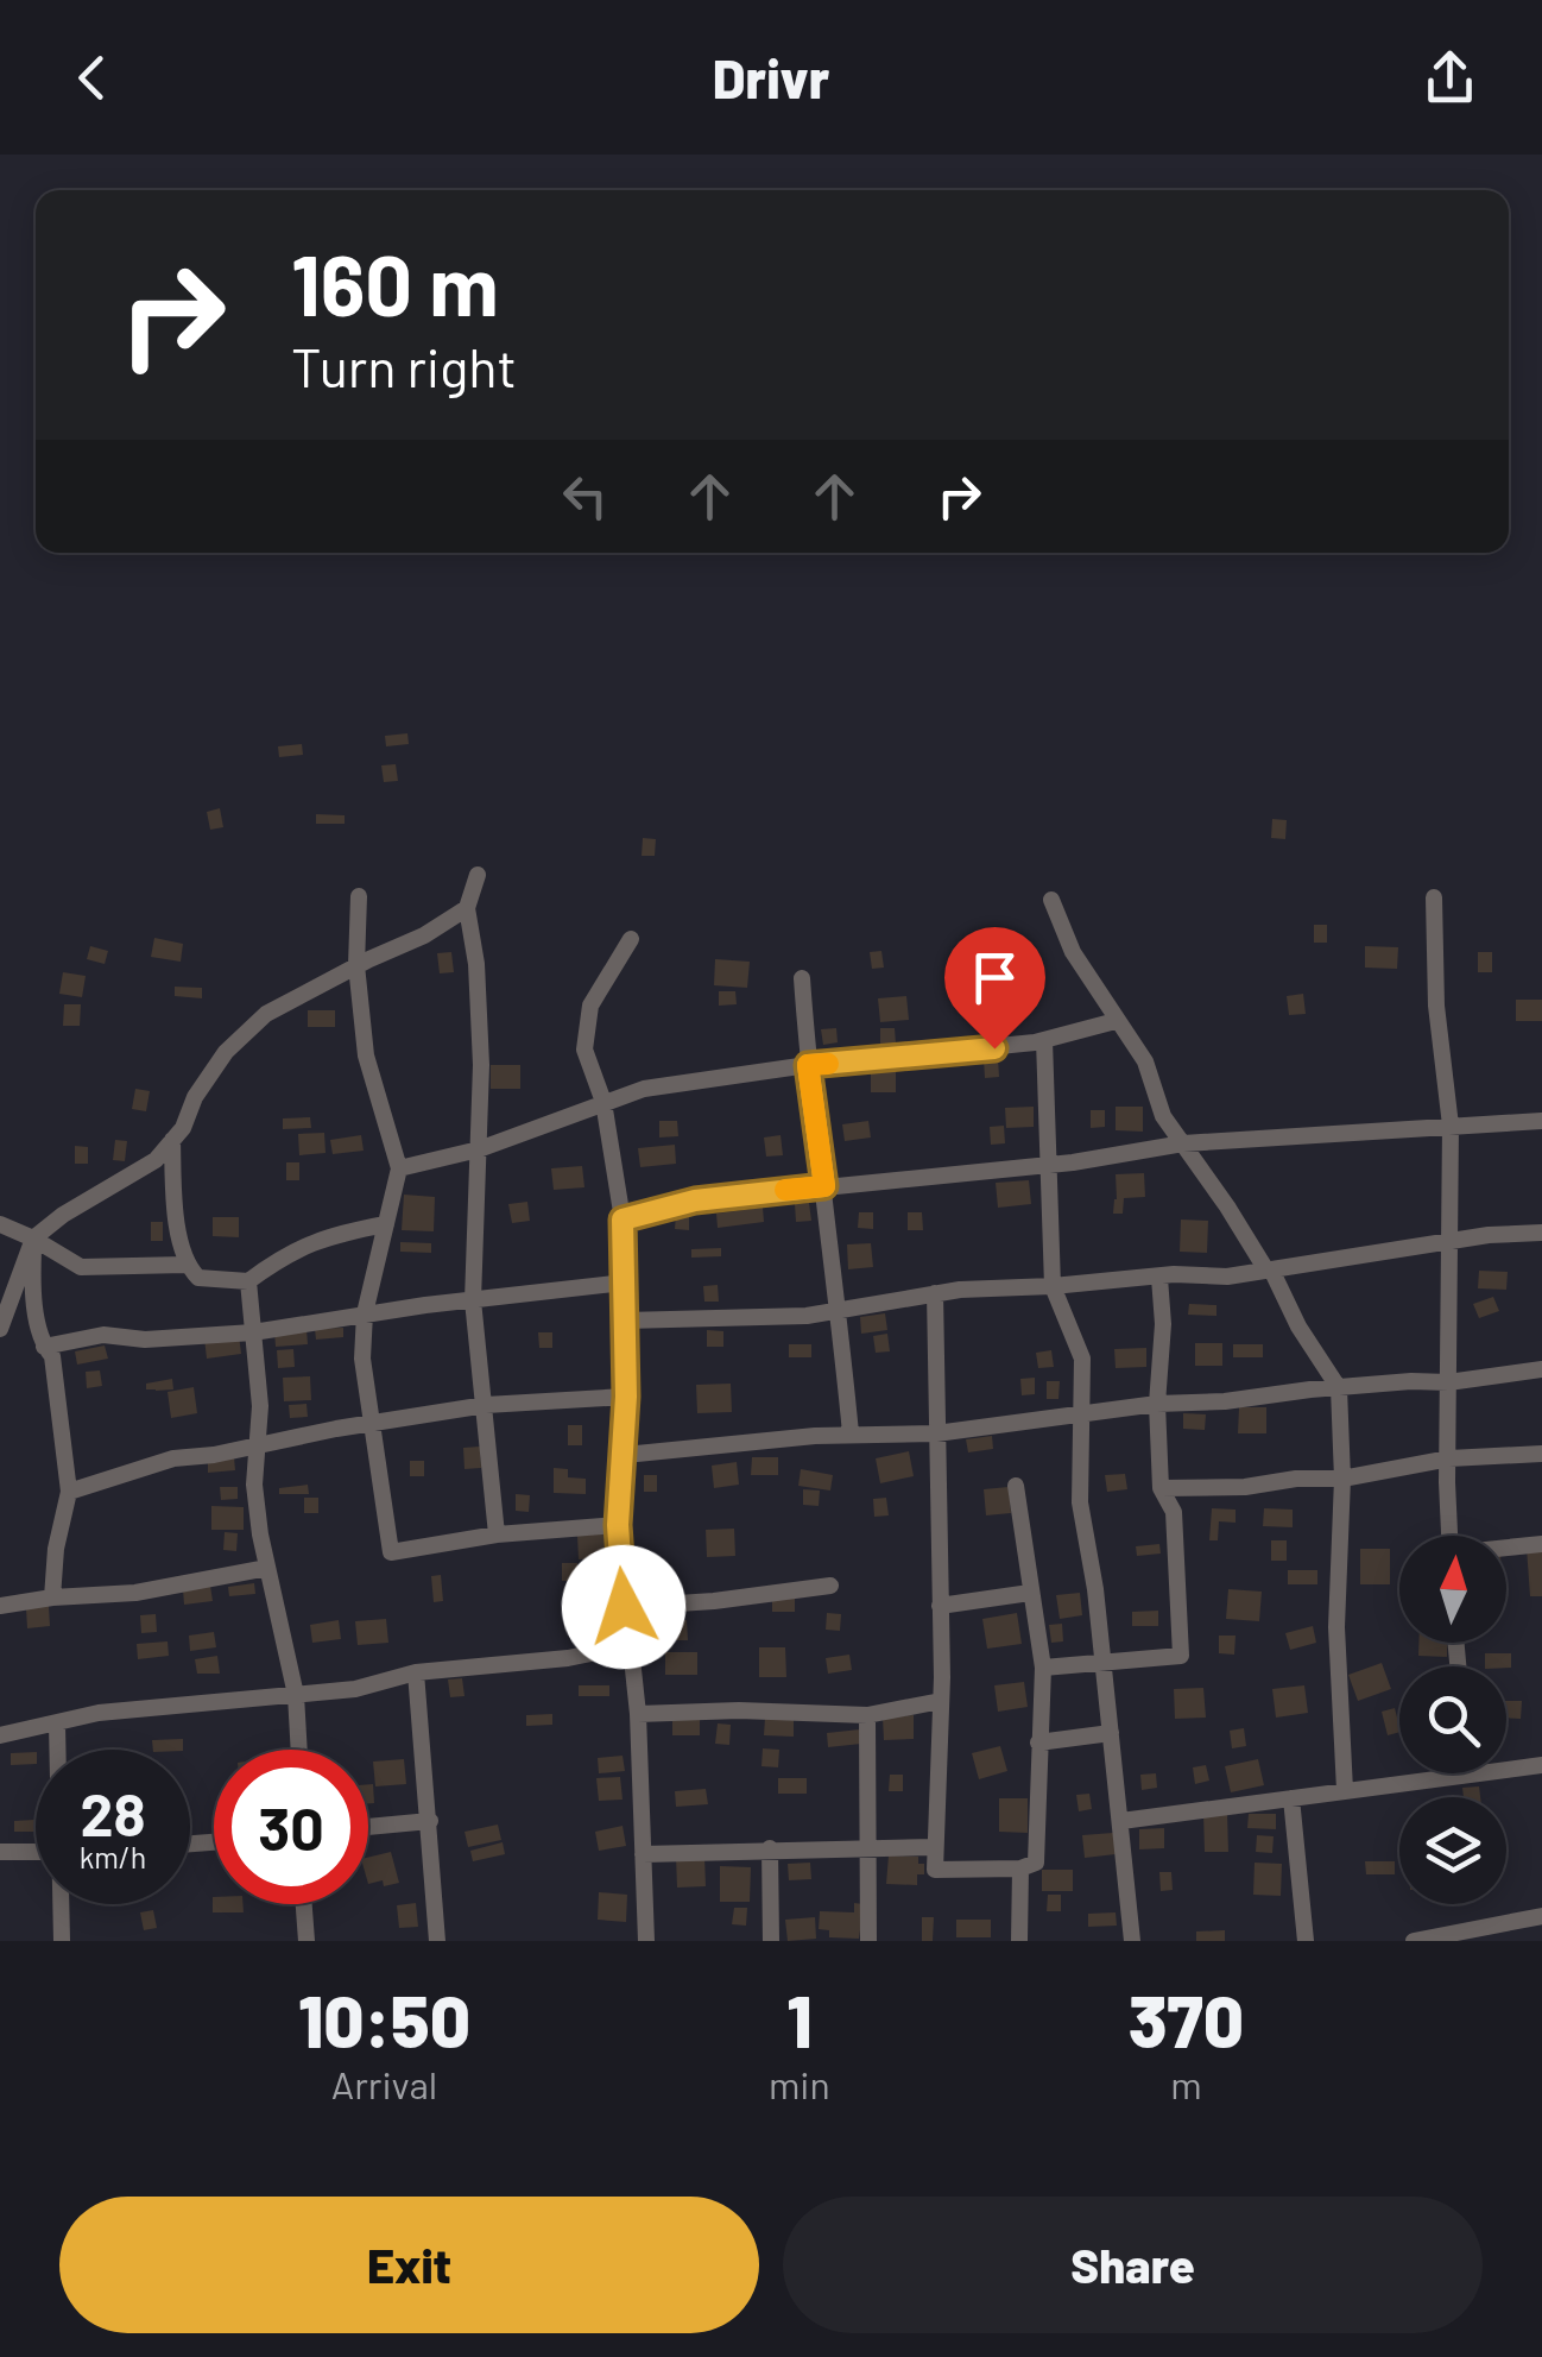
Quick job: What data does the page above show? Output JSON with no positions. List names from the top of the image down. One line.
{"north":"top","page":{"header":"Drivr","turn":["160 m","Turn right"],"speed":"28 km/h","limit":"30","eta":["10:50","Arrival","1","min","370","m"],"buttons":["Exit","Share"]}}
